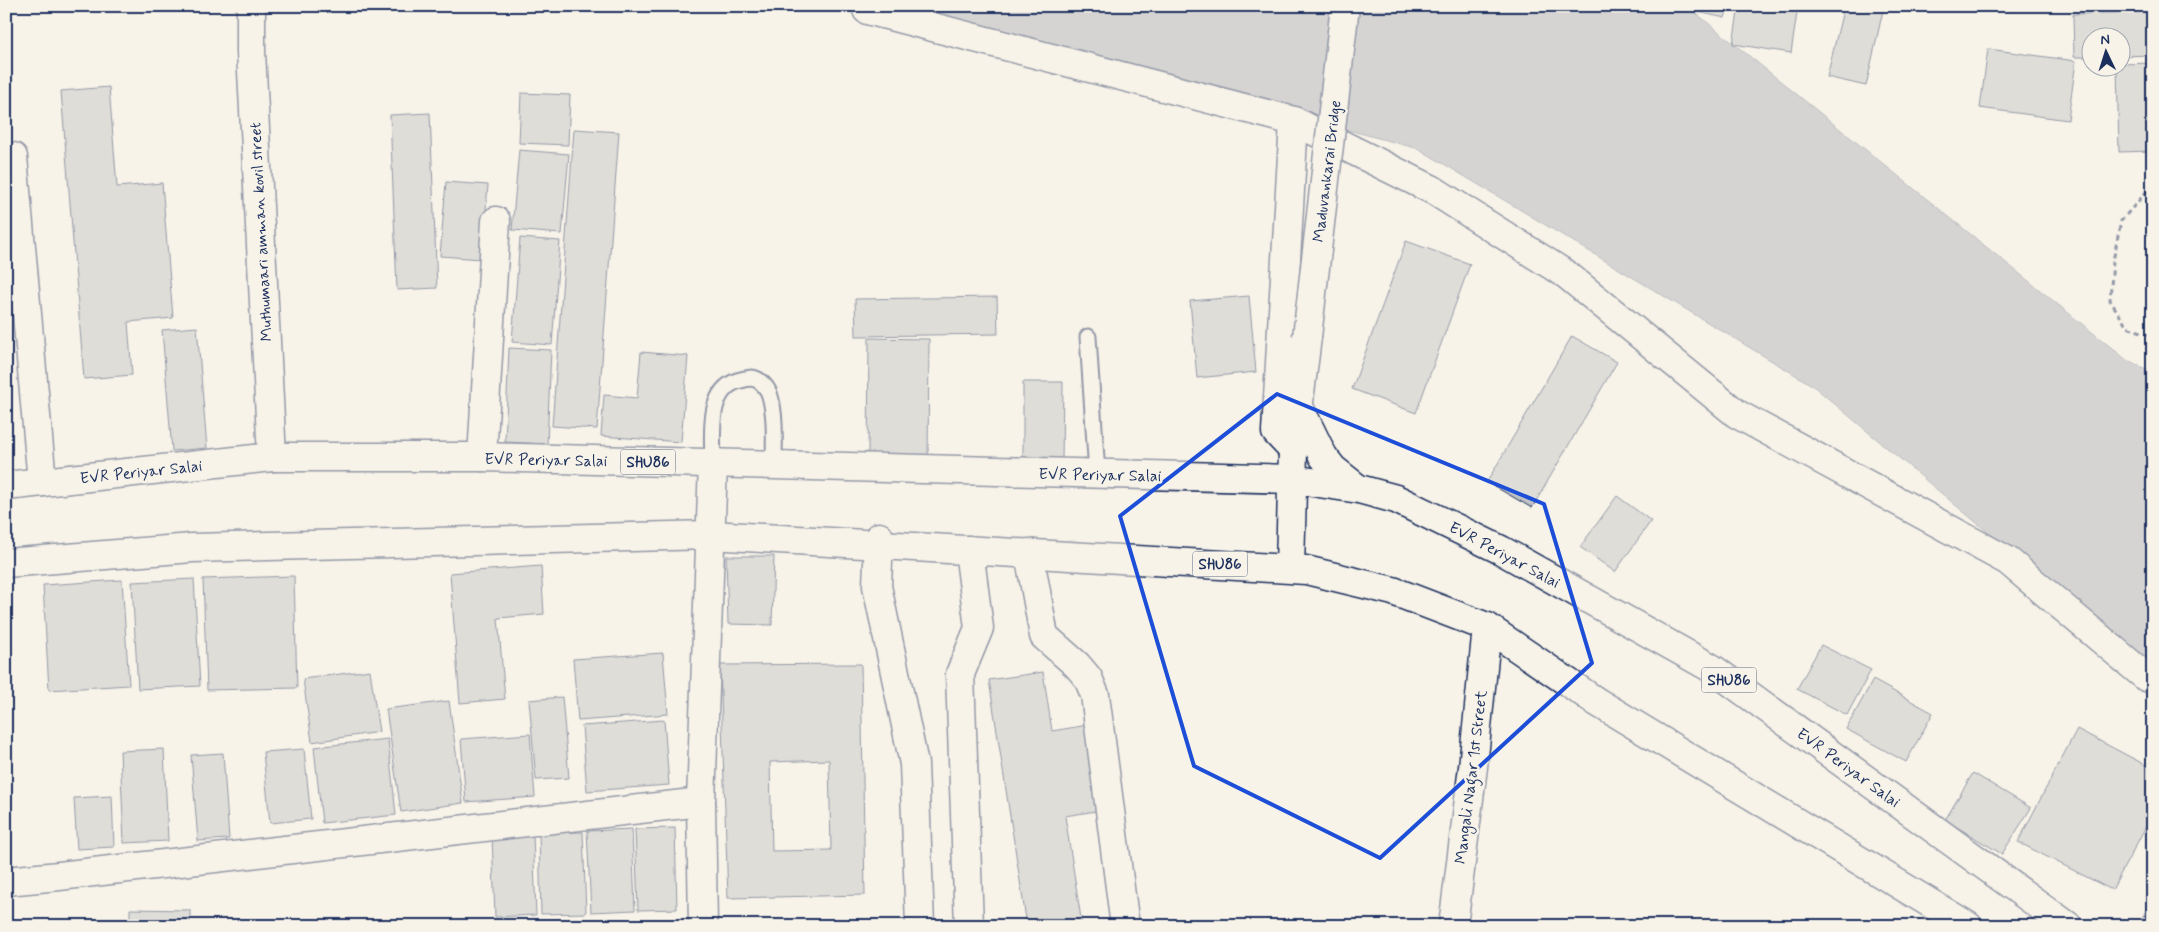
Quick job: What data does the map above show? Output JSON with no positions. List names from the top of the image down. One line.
{"streets":{"street":["Maduvankarai Bridge","Muthumaari amman kovil street","EVR Periyar Salai","SHU86","Mangali Nagar 1st Street"]},"crossings":[["Maduvankarai Bridge","EVR Periyar Salai"],["Maduvankarai Bridge","SHU86"],["Muthumaari amman kovil street","EVR Periyar Salai"],["SHU86","Mangali Nagar 1st Street"]],"north":"top"}
